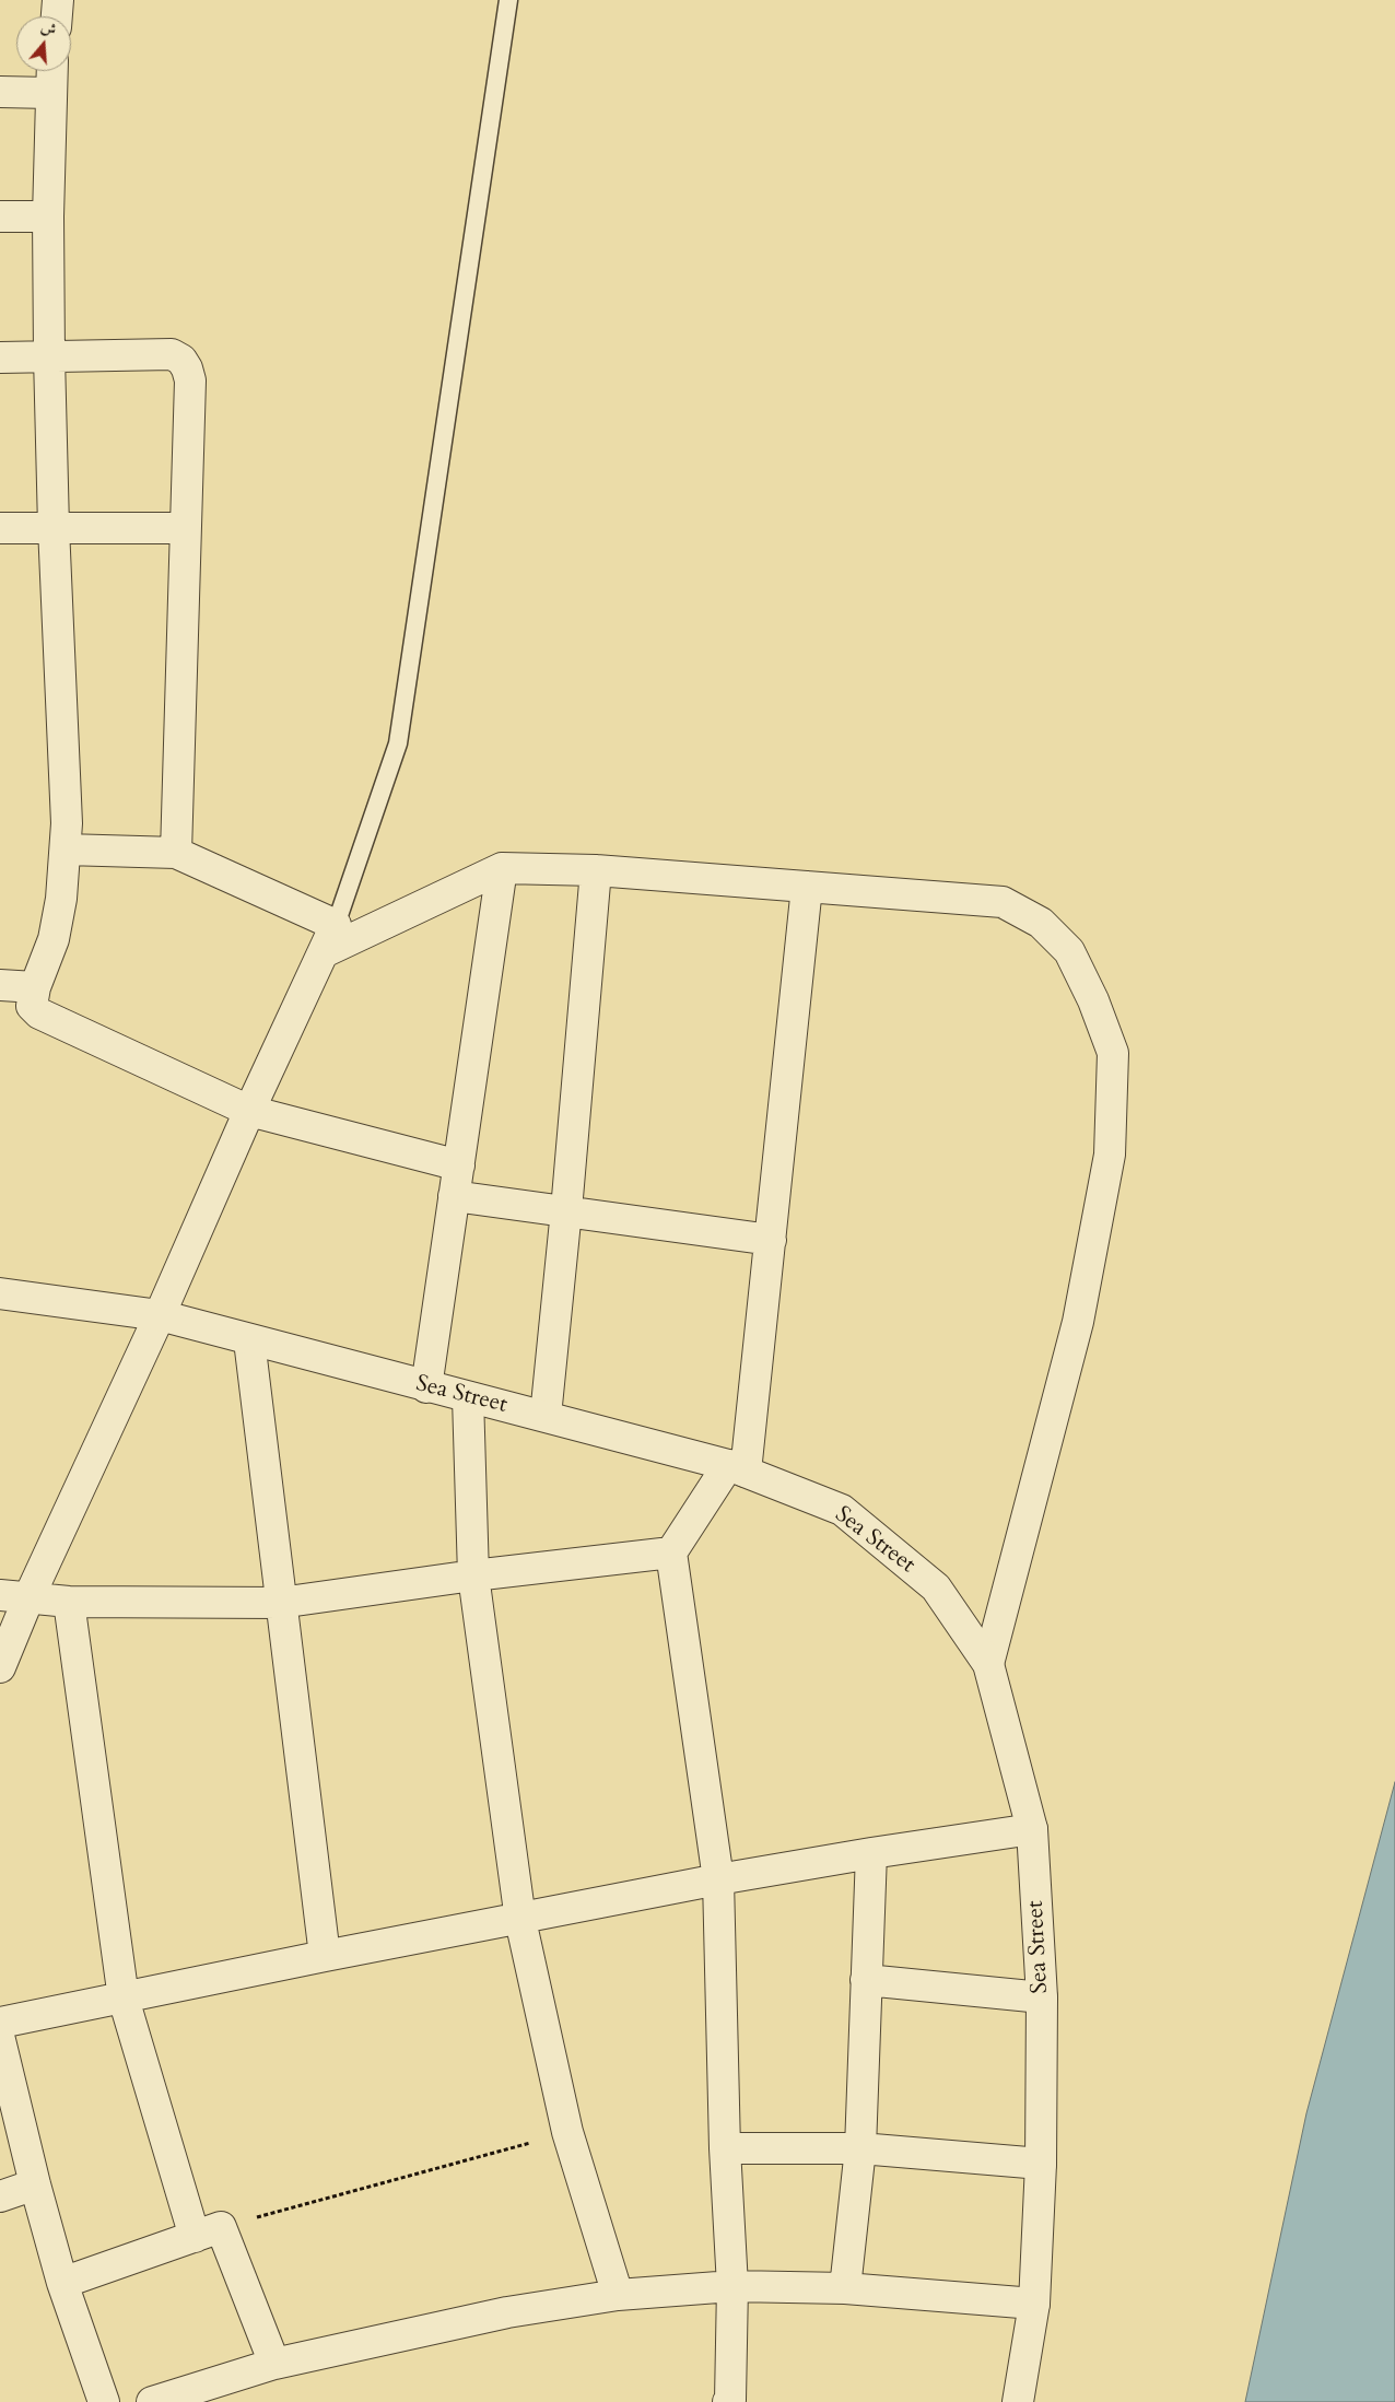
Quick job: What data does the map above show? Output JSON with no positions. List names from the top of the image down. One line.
{"streets":{"street":["Sea Street"]},"north":"top"}
